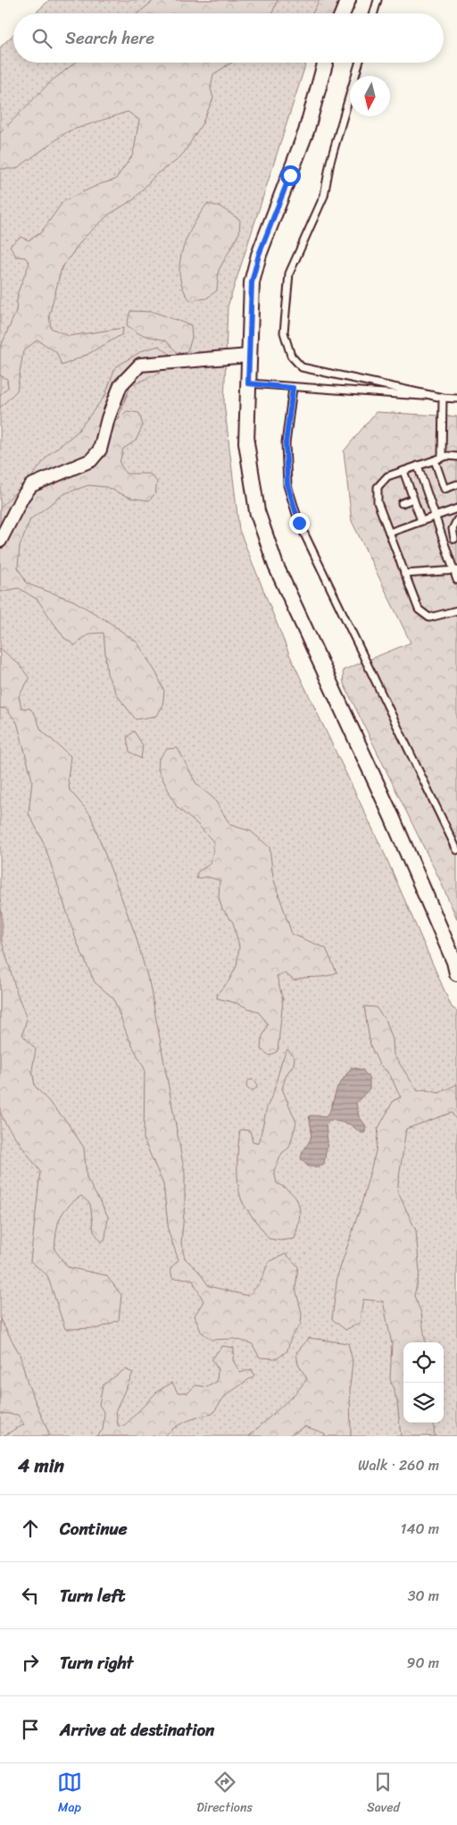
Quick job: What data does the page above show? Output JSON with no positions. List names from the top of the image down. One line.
{"north":"bottom","page":{"search":"Search here","heading":["4 min","Walk · 260 m"],"list":[["Continue","140 m"],["Turn left","30 m"],["Turn right","90 m"],"Arrive at destination"],"nav":["Map","Directions","Saved"]}}
